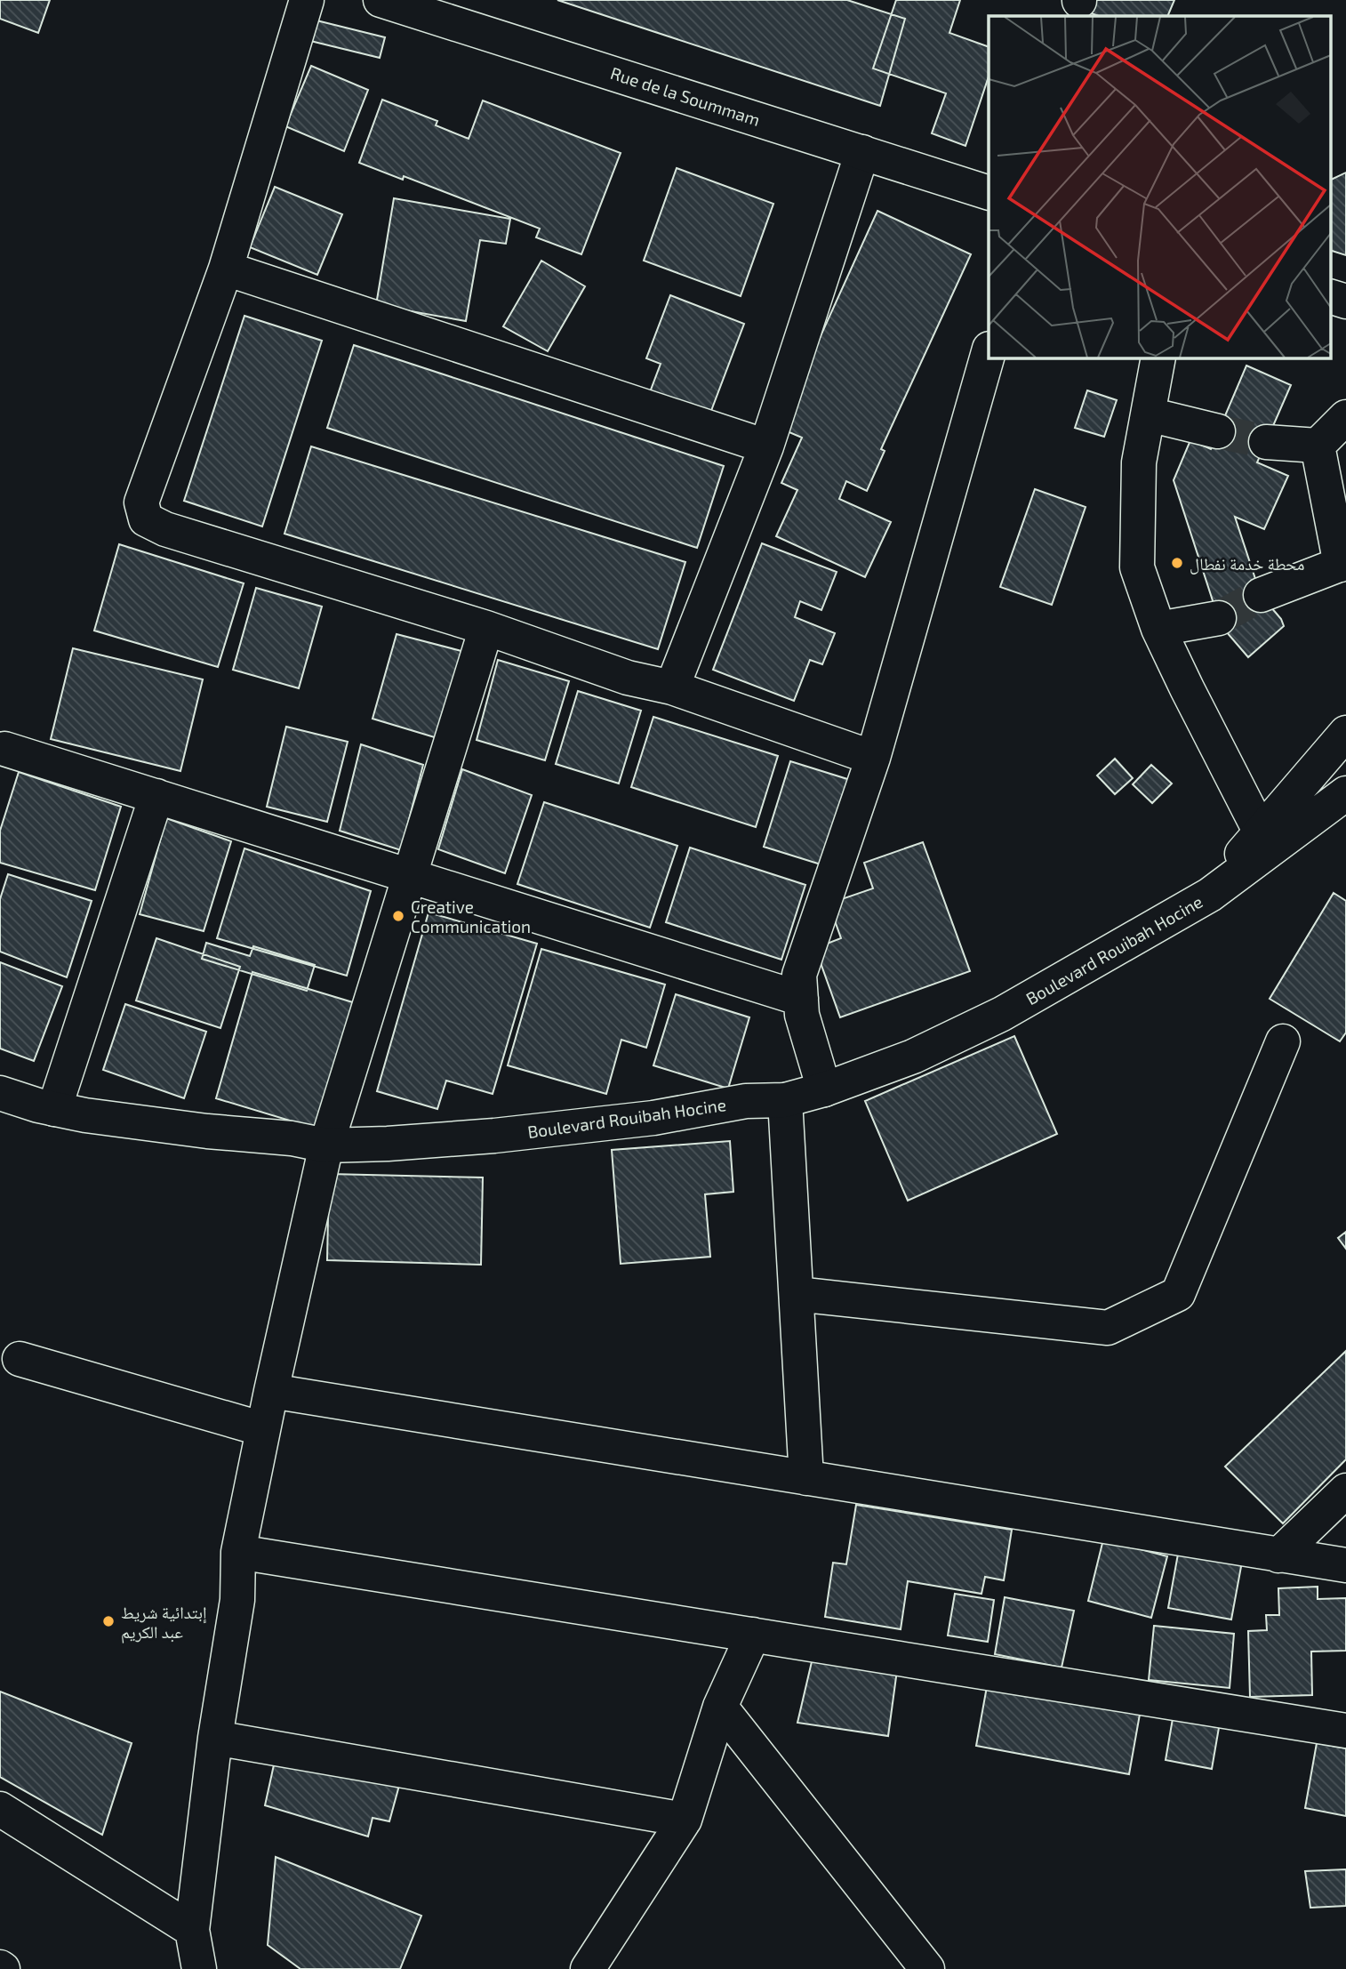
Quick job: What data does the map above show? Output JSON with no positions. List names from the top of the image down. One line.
{"streets":{"street":["Rue de la Soummam","Boulevard Rouibah Hocine"]},"places":["محطة خدمة نفطال","Creative Communication","إبتدائية شريط عبد الكريم"]}
